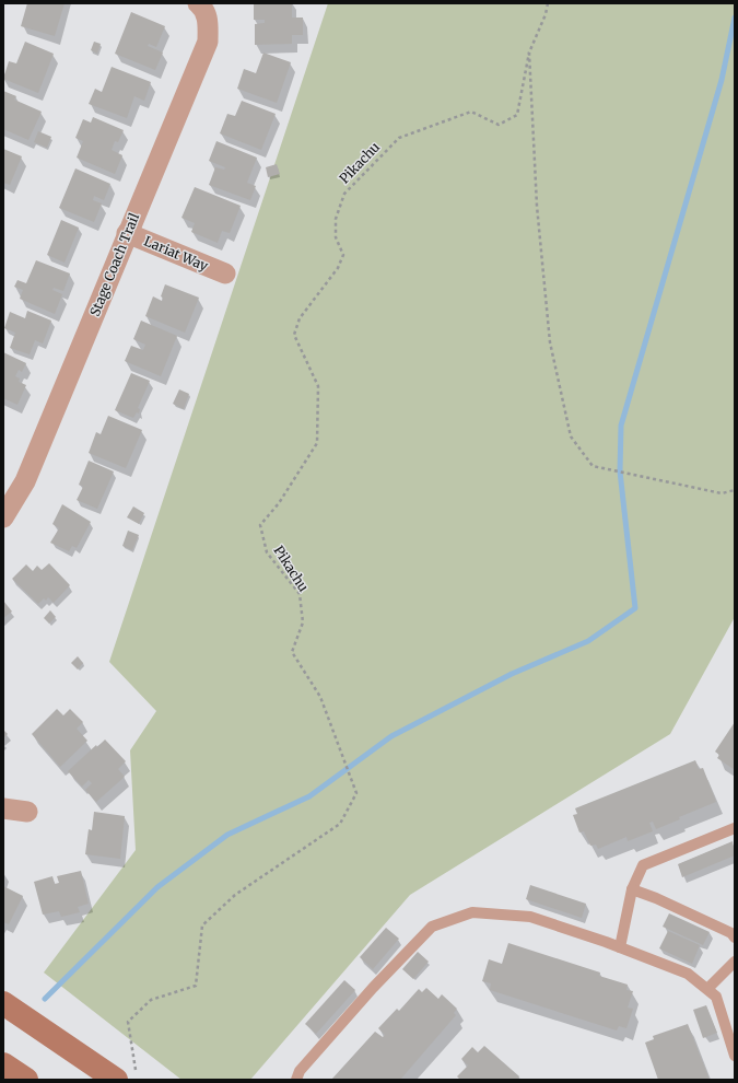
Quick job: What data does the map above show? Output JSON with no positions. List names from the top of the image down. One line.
{"streets":{"street":["Lariat Way","Stage Coach Trail"],"path":["Pikachu"]},"crossings":[["Lariat Way","Stage Coach Trail"]]}
